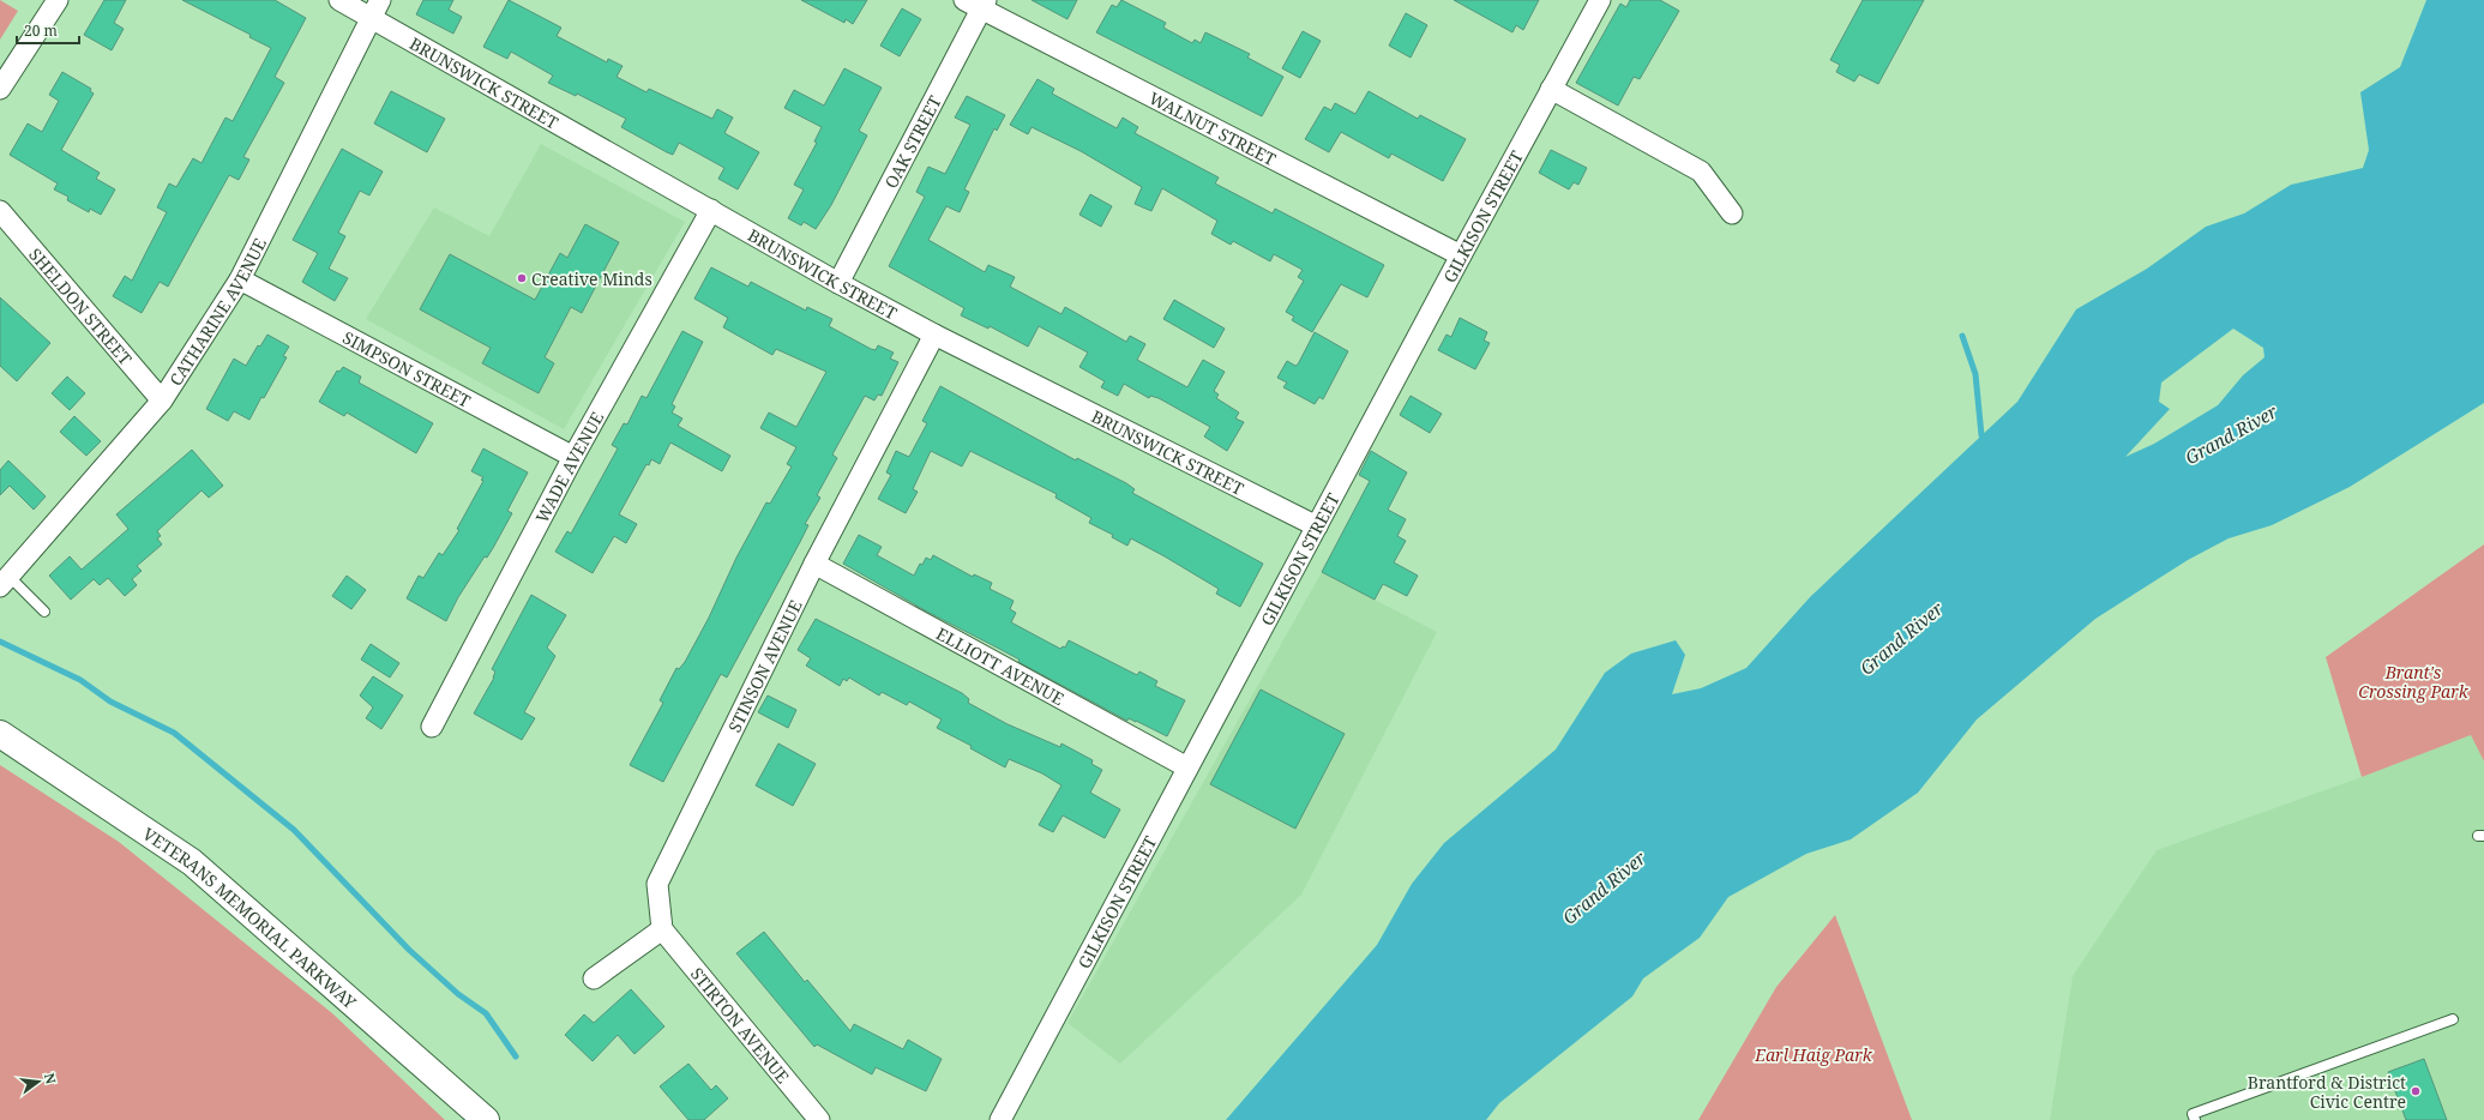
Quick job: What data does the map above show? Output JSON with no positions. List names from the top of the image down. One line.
{"streets":{"main road":["VETERANS MEMORIAL PARKWAY"],"street":["BRUNSWICK STREET","WALNUT STREET","OAK STREET","GILKISON STREET","SHELDON STREET","CATHARINE AVENUE","SIMPSON STREET","WADE AVENUE","ELLIOTT AVENUE","STINSON AVENUE","STIRTON AVENUE"]},"crossings":[["BRUNSWICK STREET","OAK STREET"],["BRUNSWICK STREET","GILKISON STREET"],["BRUNSWICK STREET","CATHARINE AVENUE"],["BRUNSWICK STREET","WADE AVENUE"],["BRUNSWICK STREET","STINSON AVENUE"],["WALNUT STREET","OAK STREET"],["WALNUT STREET","GILKISON STREET"],["GILKISON STREET","ELLIOTT AVENUE"],["SHELDON STREET","CATHARINE AVENUE"],["CATHARINE AVENUE","SIMPSON STREET"],["SIMPSON STREET","WADE AVENUE"],["ELLIOTT AVENUE","STINSON AVENUE"],["STINSON AVENUE","STIRTON AVENUE"]],"water":["Grand River"],"parks":["Brant's Crossing Park","Earl Haig Park"],"places":["Creative Minds","Brantford & District Civic Centre"],"scale_bar":"20 m","north":"right"}
